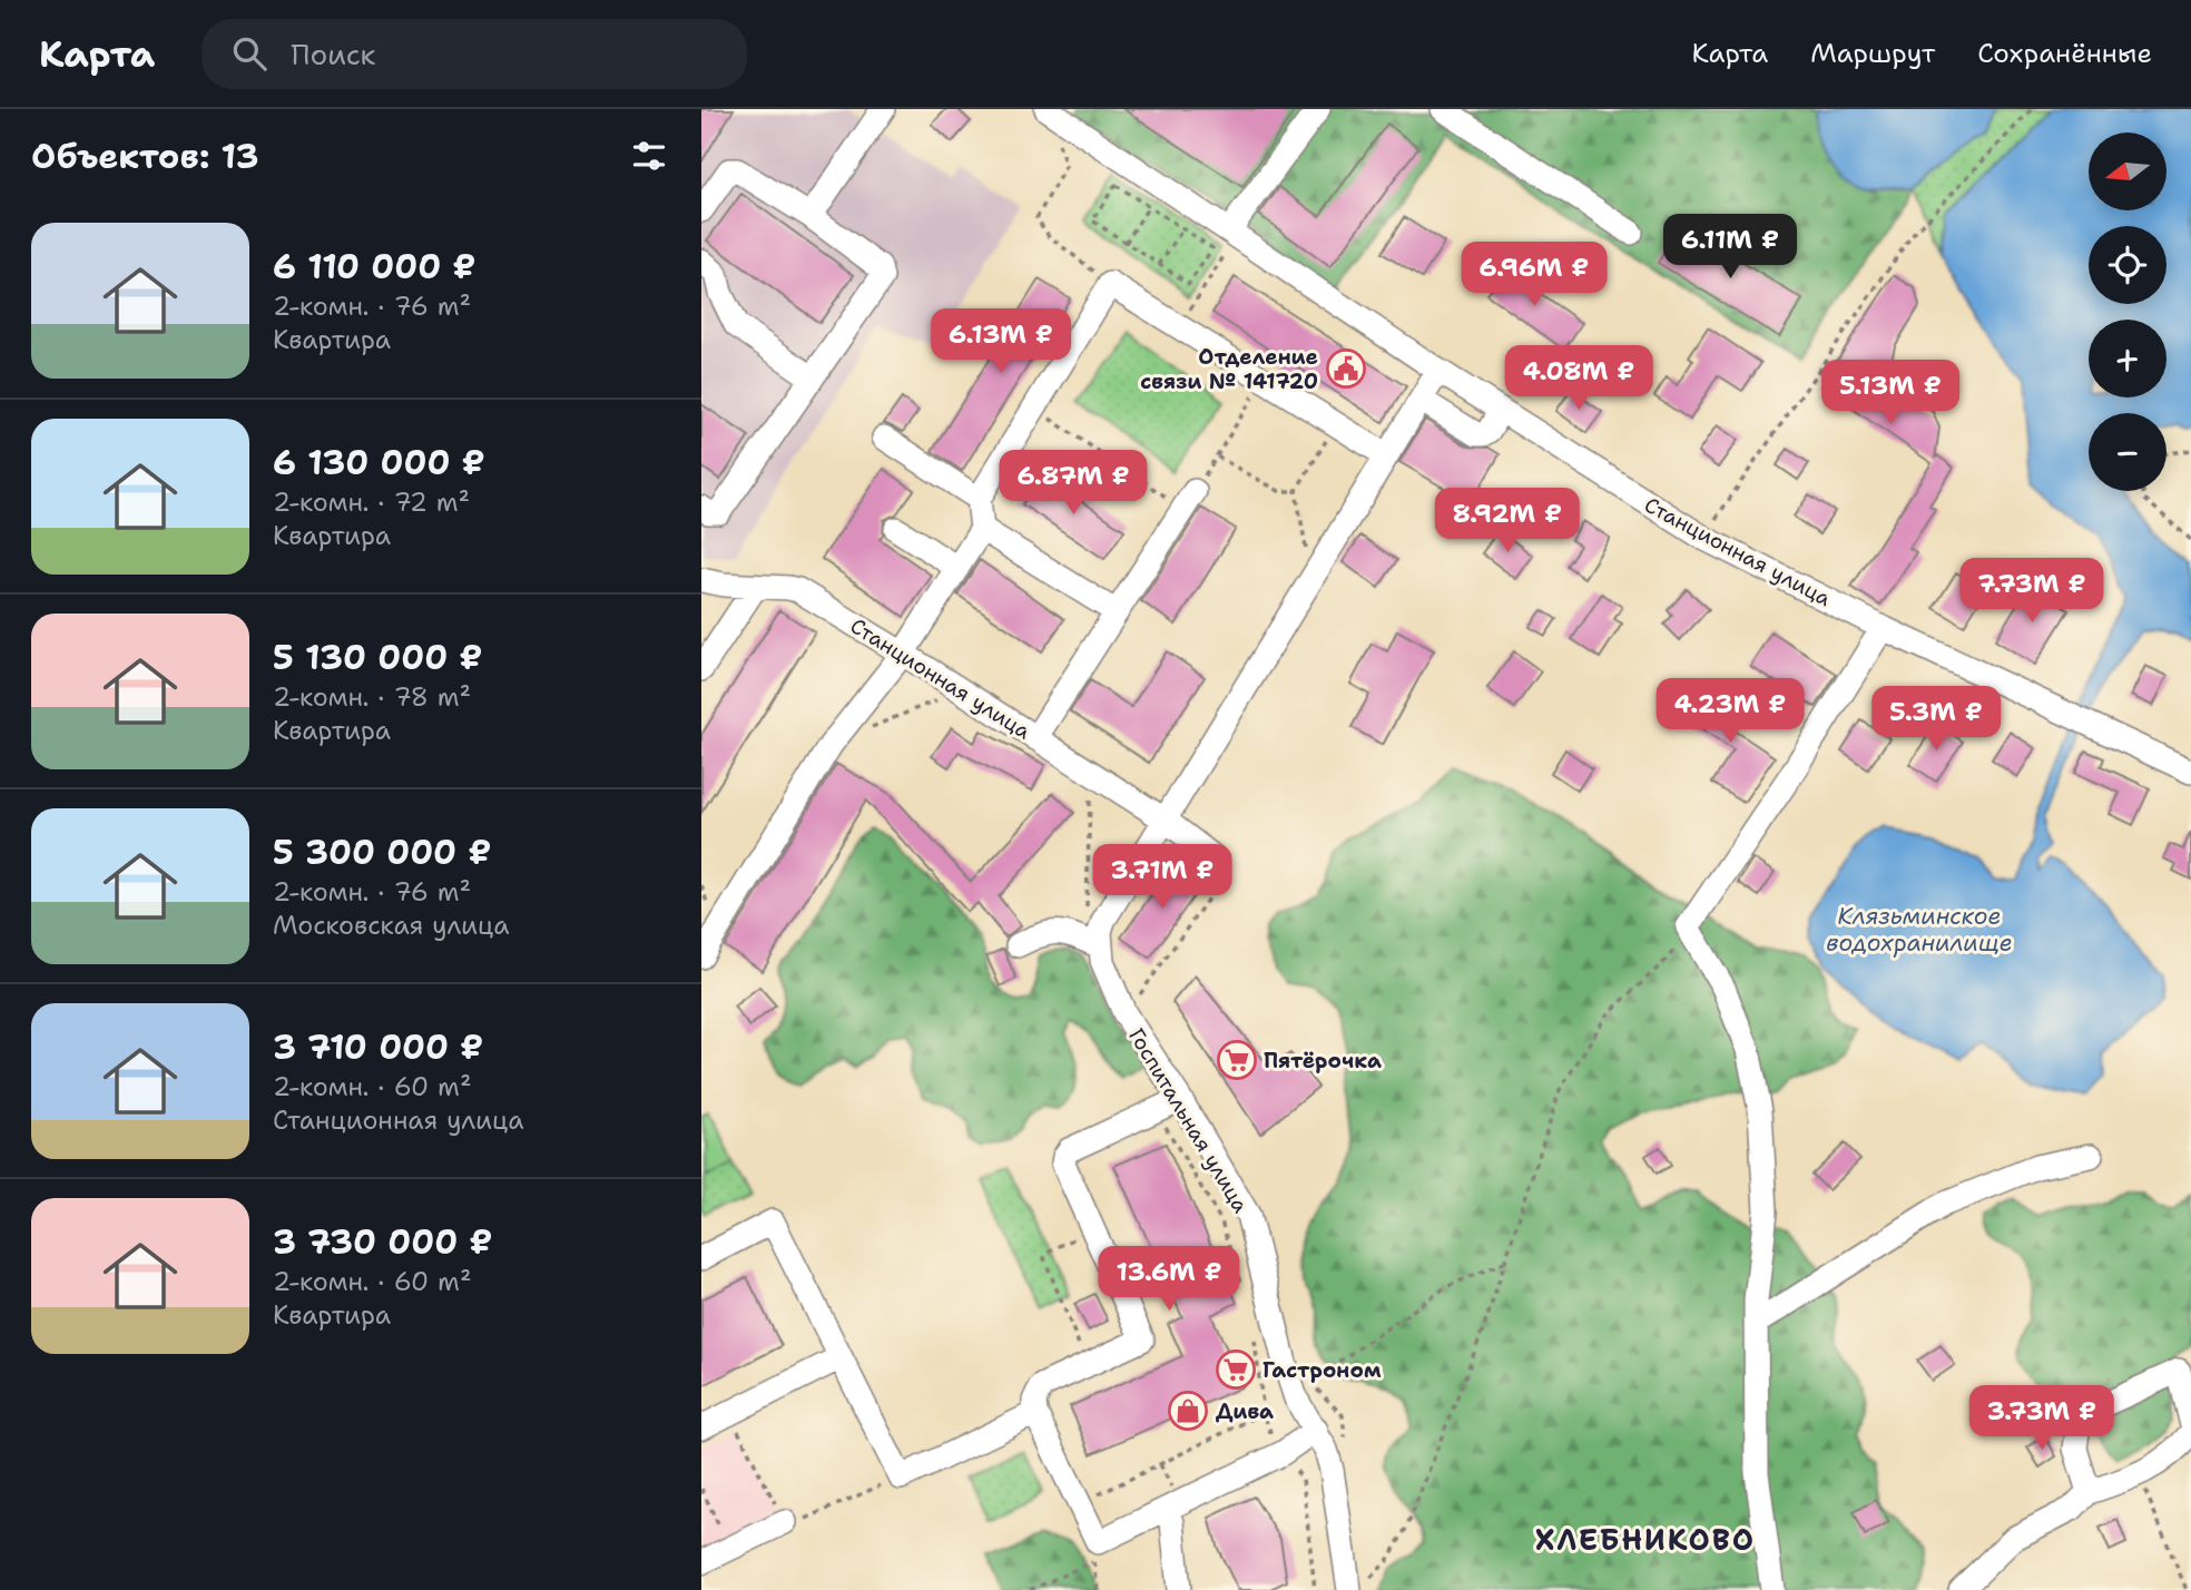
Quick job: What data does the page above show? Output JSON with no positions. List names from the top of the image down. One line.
{"streets":{"street":["Станционная улица","Госпитальная улица"]},"crossings":[["Станционная улица","Госпитальная улица"]],"districts":["ХЛЕБНИКОВО"],"water":["Клязьминское водохранилище"],"places":{"public building":["Отделение связи № 141720"],"supermarket":["Пятёрочка","Гастроном"],"shop":["Дива"]},"north":"left","page":{"header":"Карта","search":"Поиск","nav":["Карта","Маршрут","Сохранённые"],"heading":"Объектов: 13","map_buttons":["+","−"],"list":[{"name":"6 110 000 ₽","note":"2-комн. · 76 m² · Квартира"},{"name":"6 130 000 ₽","note":"2-комн. · 72 m² · Квартира"},{"name":"5 130 000 ₽","note":"2-комн. · 78 m² · Квартира"},{"name":"5 300 000 ₽","note":"2-комн. · 76 m² · Московская улица"},{"name":"3 710 000 ₽","note":"2-комн. · 60 m² · Станционная улица"},{"name":"3 730 000 ₽","note":"2-комн. · 60 m² · Квартира"}],"price":["6.11M ₽","6.96M ₽","6.13M ₽","4.08M ₽","5.13M ₽","6.87M ₽","8.92M ₽","7.73M ₽","4.23M ₽","5.3M ₽","3.71M ₽","13.6M ₽","3.73M ₽"]}}
